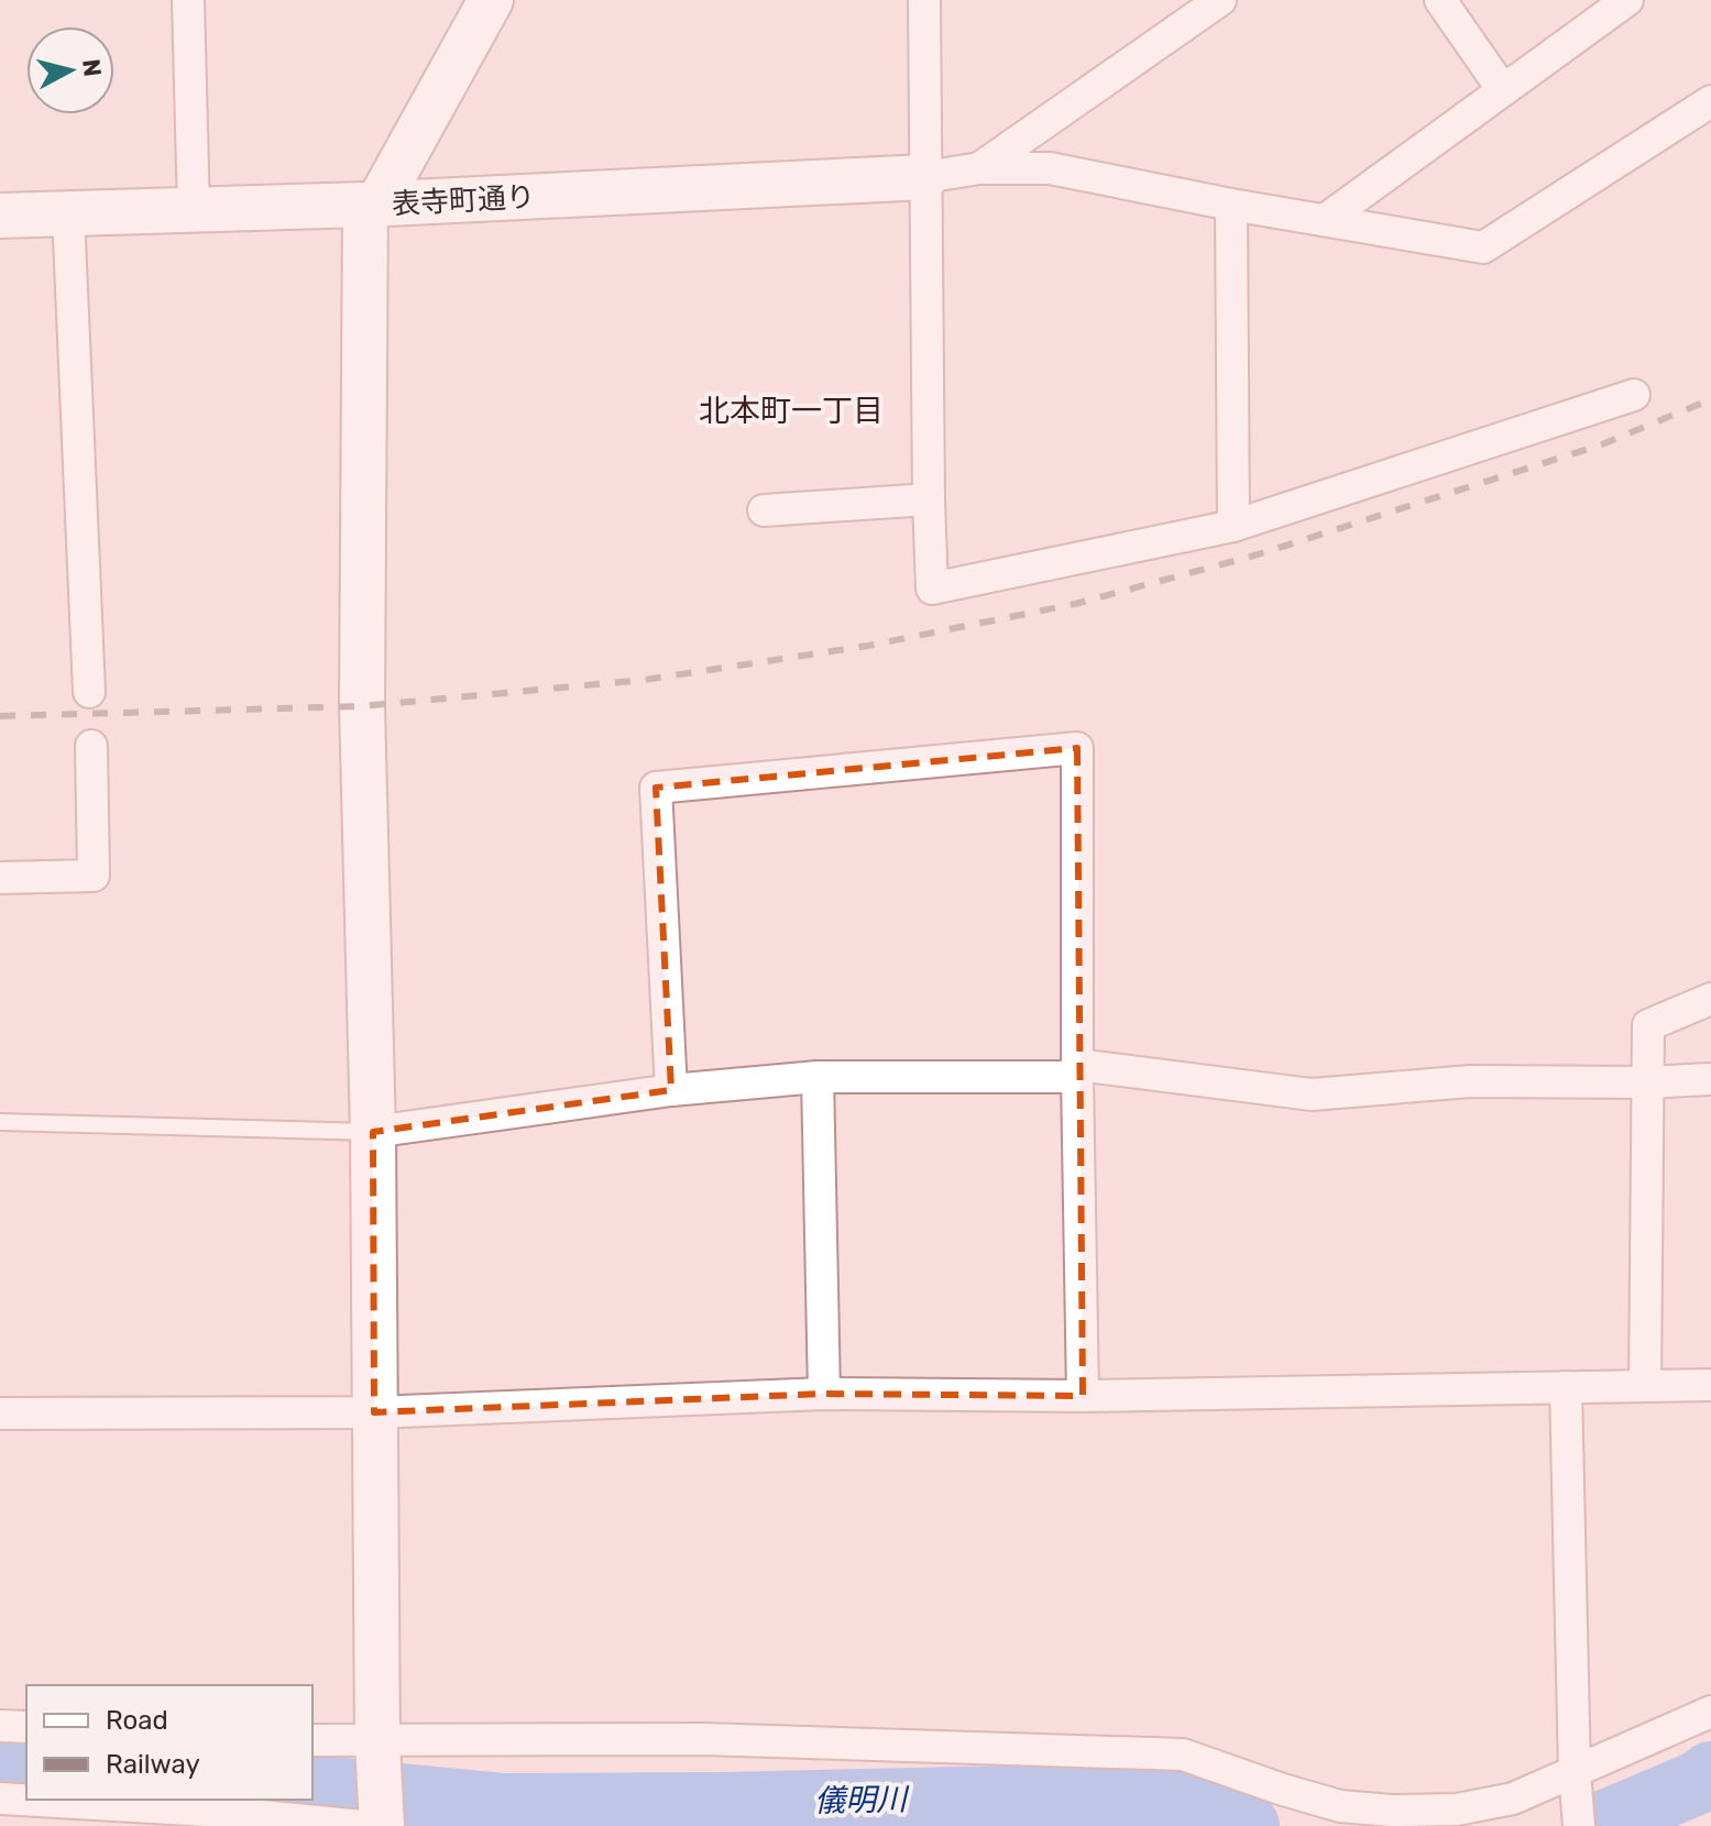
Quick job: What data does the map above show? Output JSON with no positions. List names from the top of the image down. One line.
{"streets":{"street":["表寺町通り"]},"districts":["北本町一丁目"],"water":["儀明川"],"legend":["Road","Railway"],"north":"right"}
